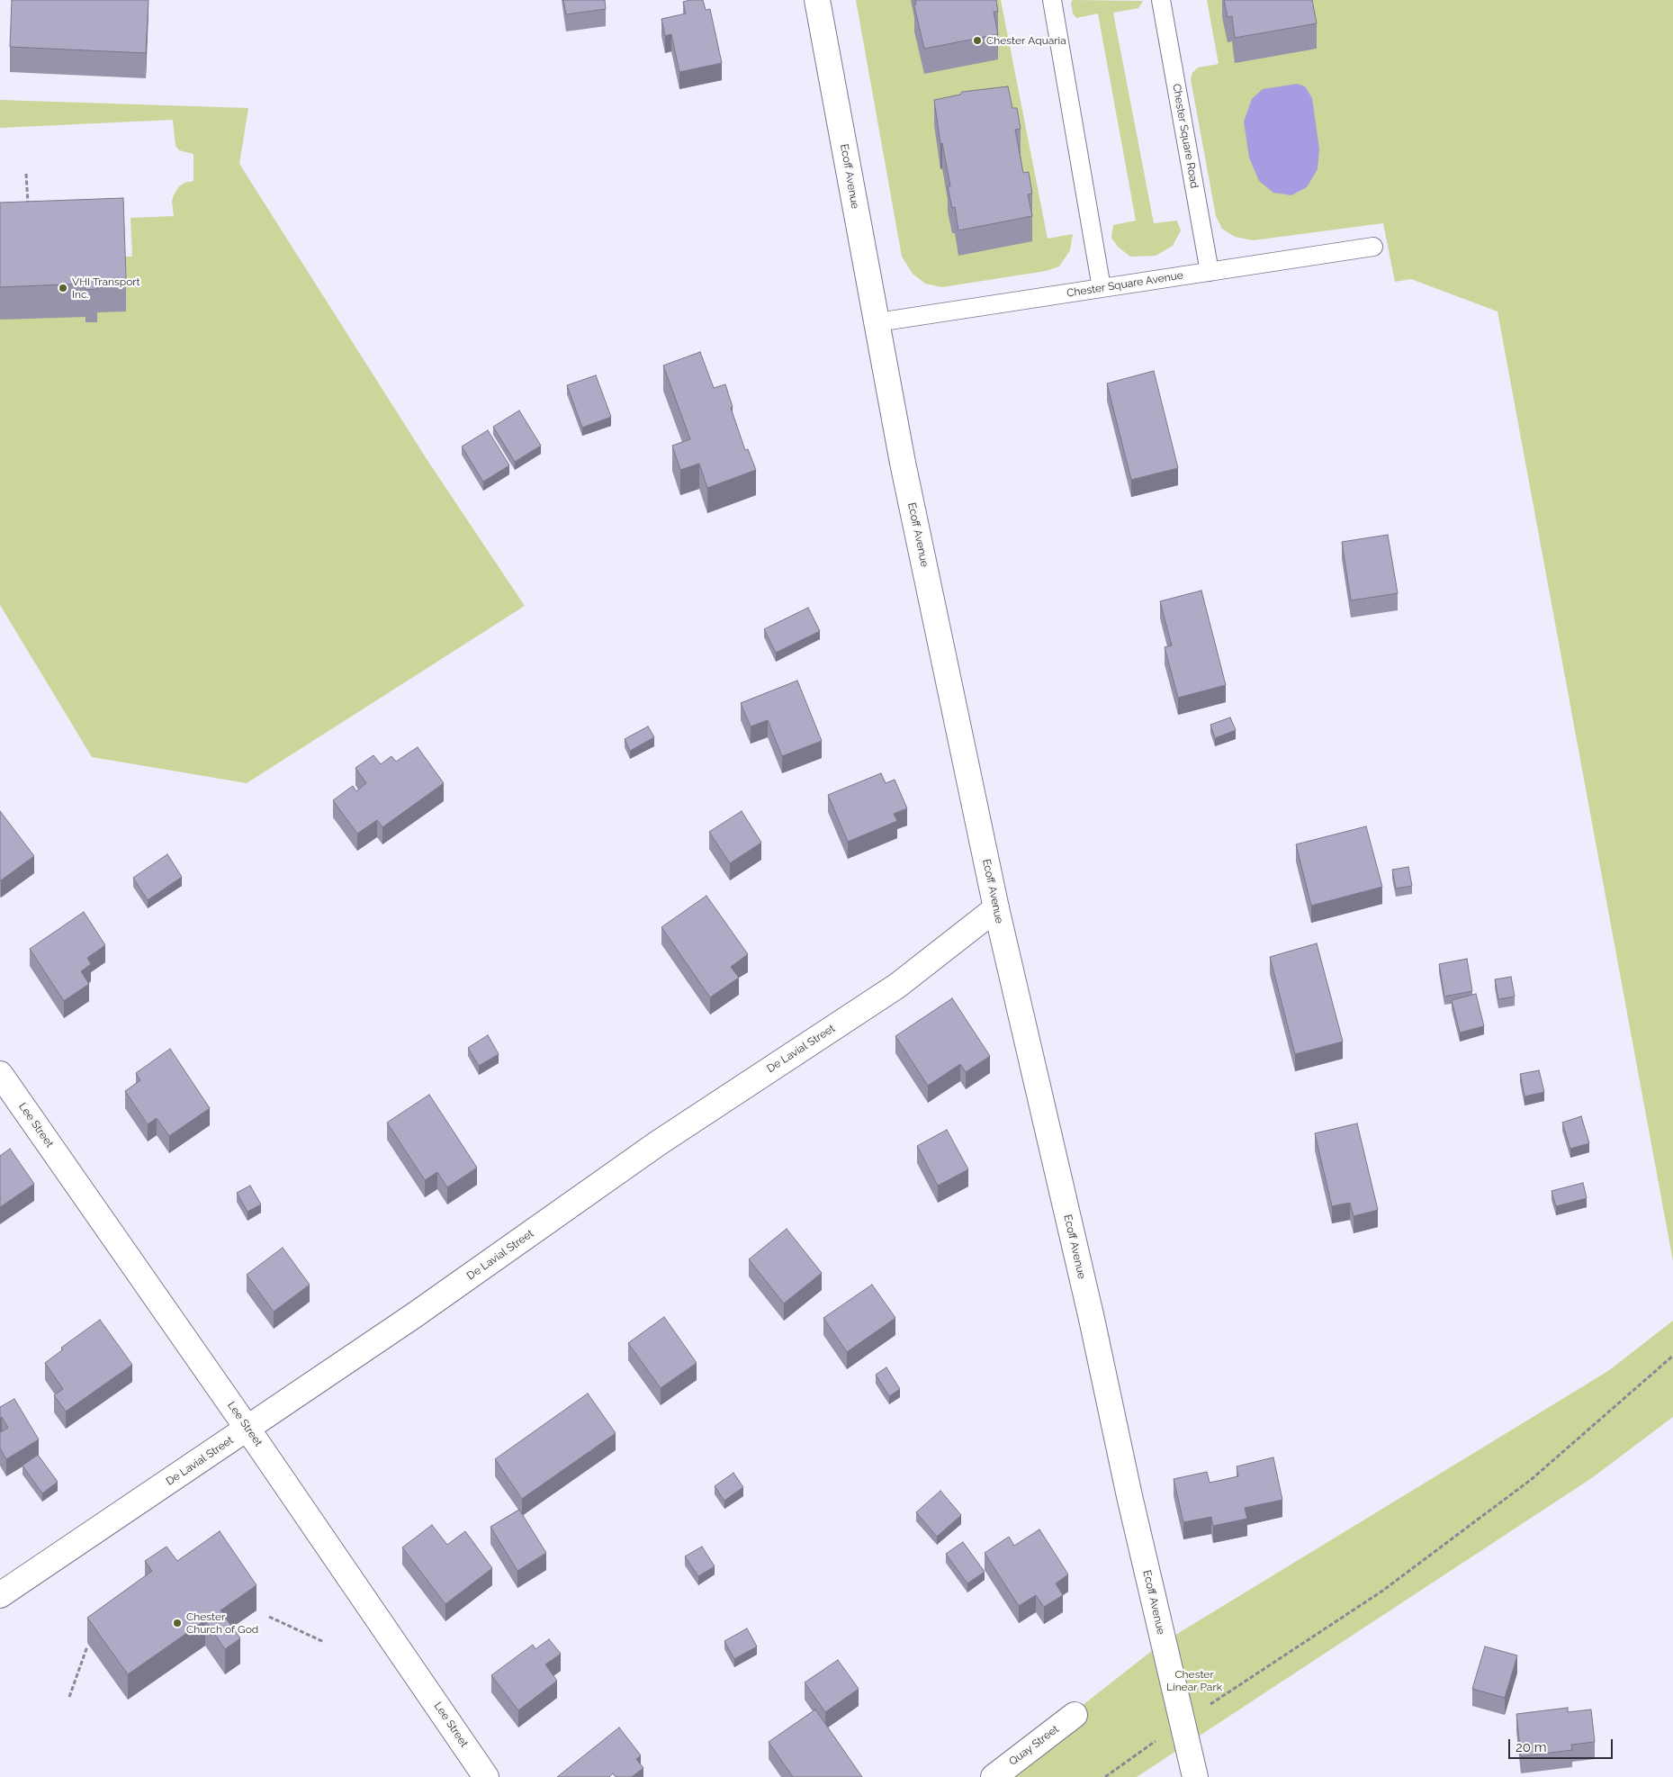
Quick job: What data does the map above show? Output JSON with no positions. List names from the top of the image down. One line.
{"streets":{"street":["Ecoff Avenue","De Lavial Street","Lee Street","Quay Street"],"lane":["Chester Square Road","Chester Square Avenue"]},"crossings":[["Chester Square Road","Chester Square Avenue"],["Ecoff Avenue","Chester Square Avenue"],["Ecoff Avenue","De Lavial Street"],["De Lavial Street","Lee Street"]],"parks":["Chester Linear Park"],"places":["Chester Aquaria","VHI Transport Inc.","Chester Church of God"],"scale_bar":"20 m"}
